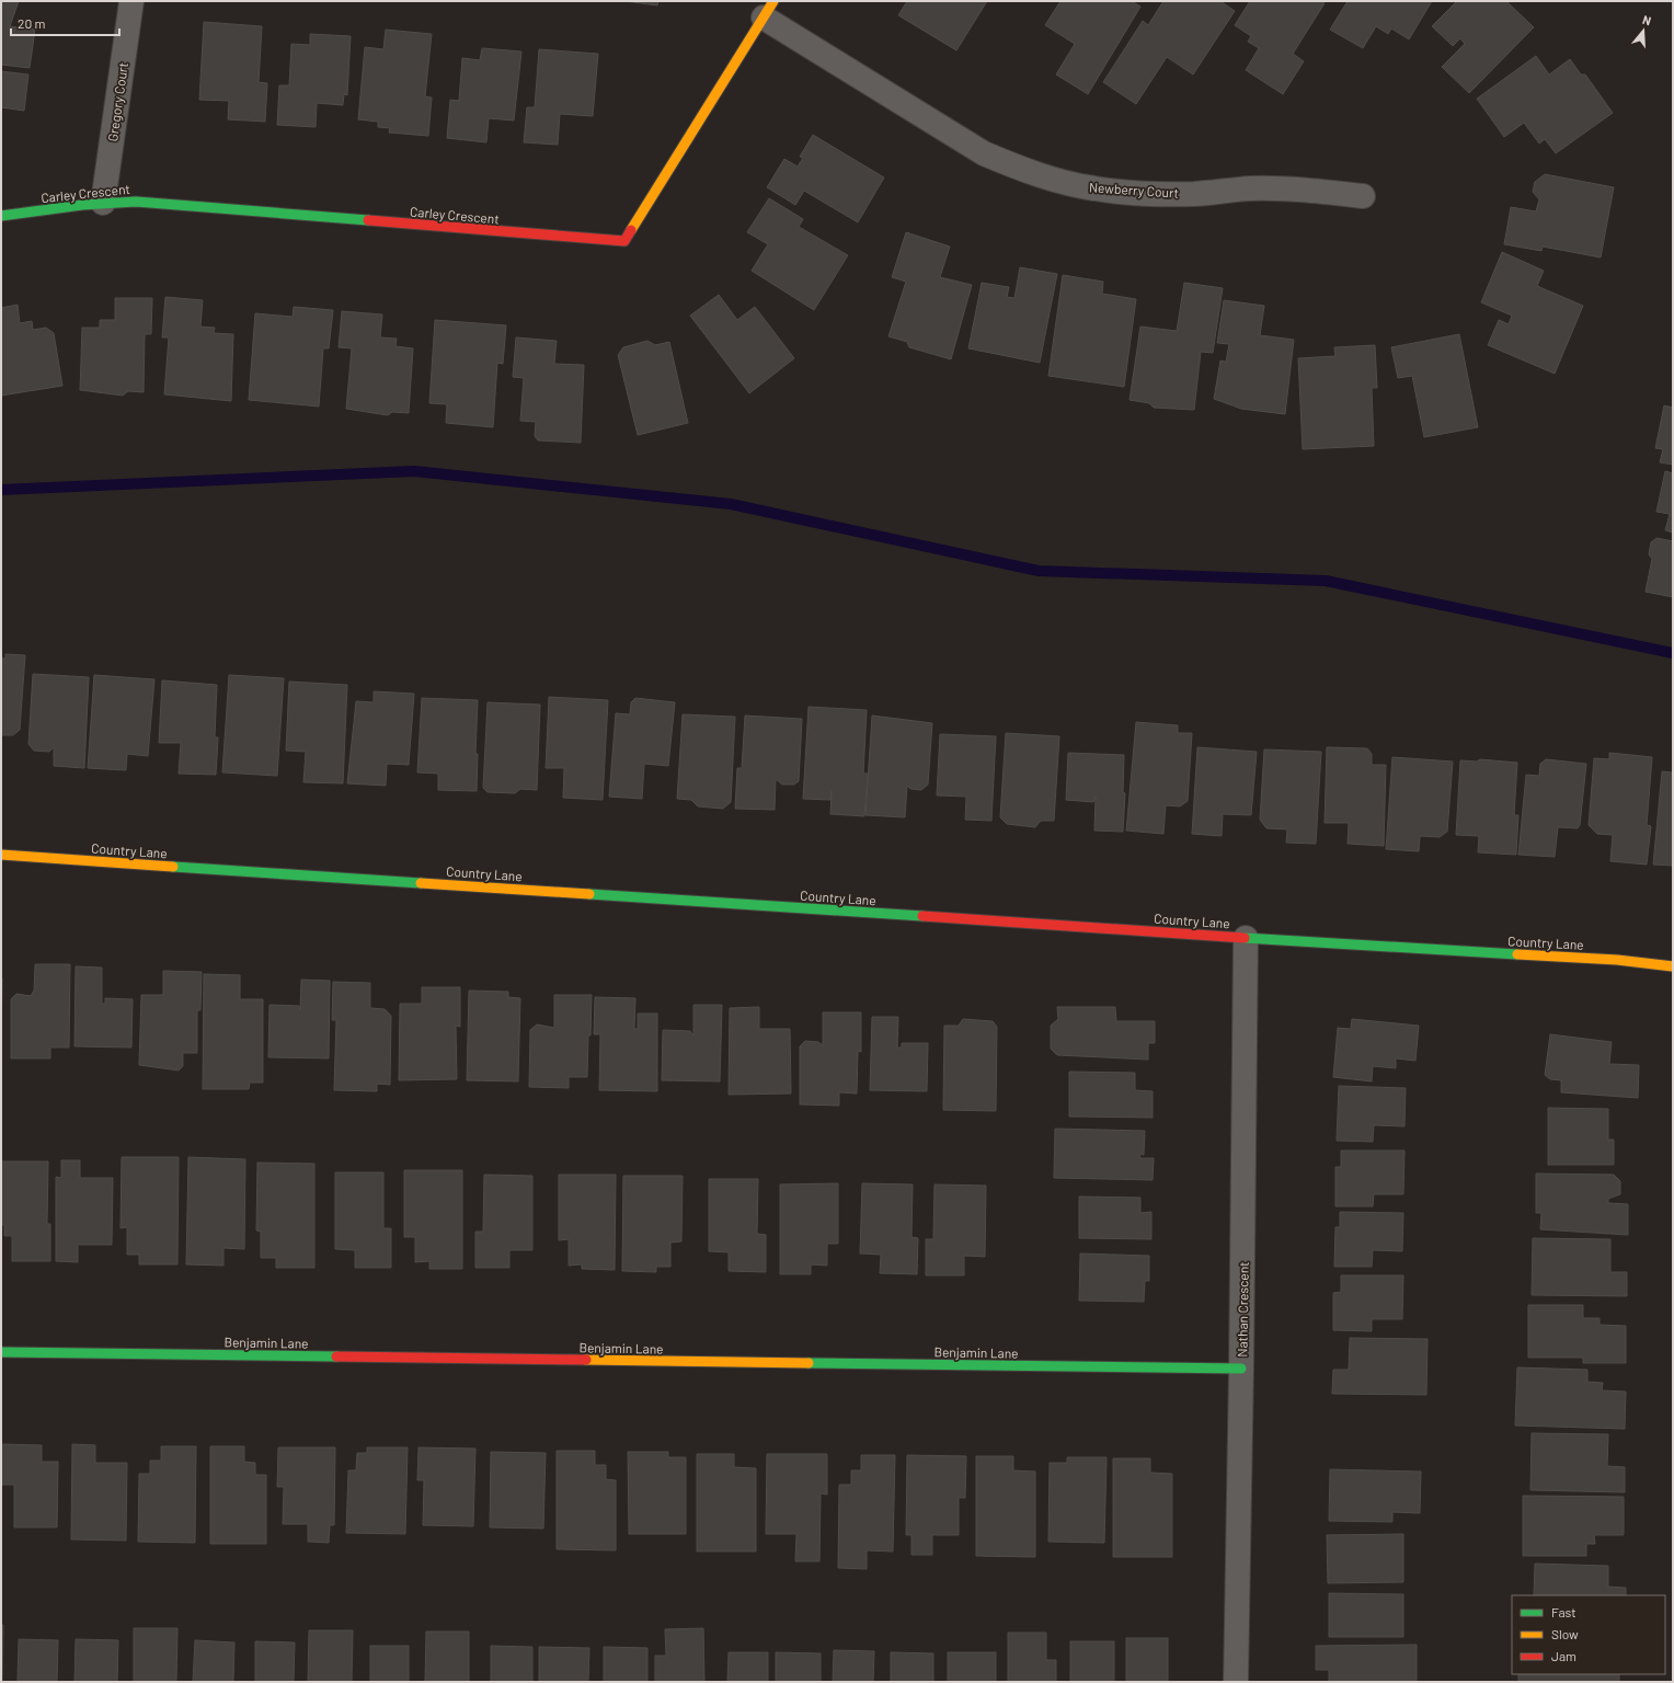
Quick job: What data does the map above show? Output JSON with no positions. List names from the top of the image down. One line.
{"streets":{"street":["Gregory Court","Newberry Court","Carley Crescent","Country Lane","Nathan Crescent","Benjamin Lane"]},"crossings":[["Gregory Court","Carley Crescent"],["Newberry Court","Carley Crescent"],["Country Lane","Nathan Crescent"],["Nathan Crescent","Benjamin Lane"]],"legend":["Fast","Slow","Jam"],"scale_bar":"20 m","north":"top"}
